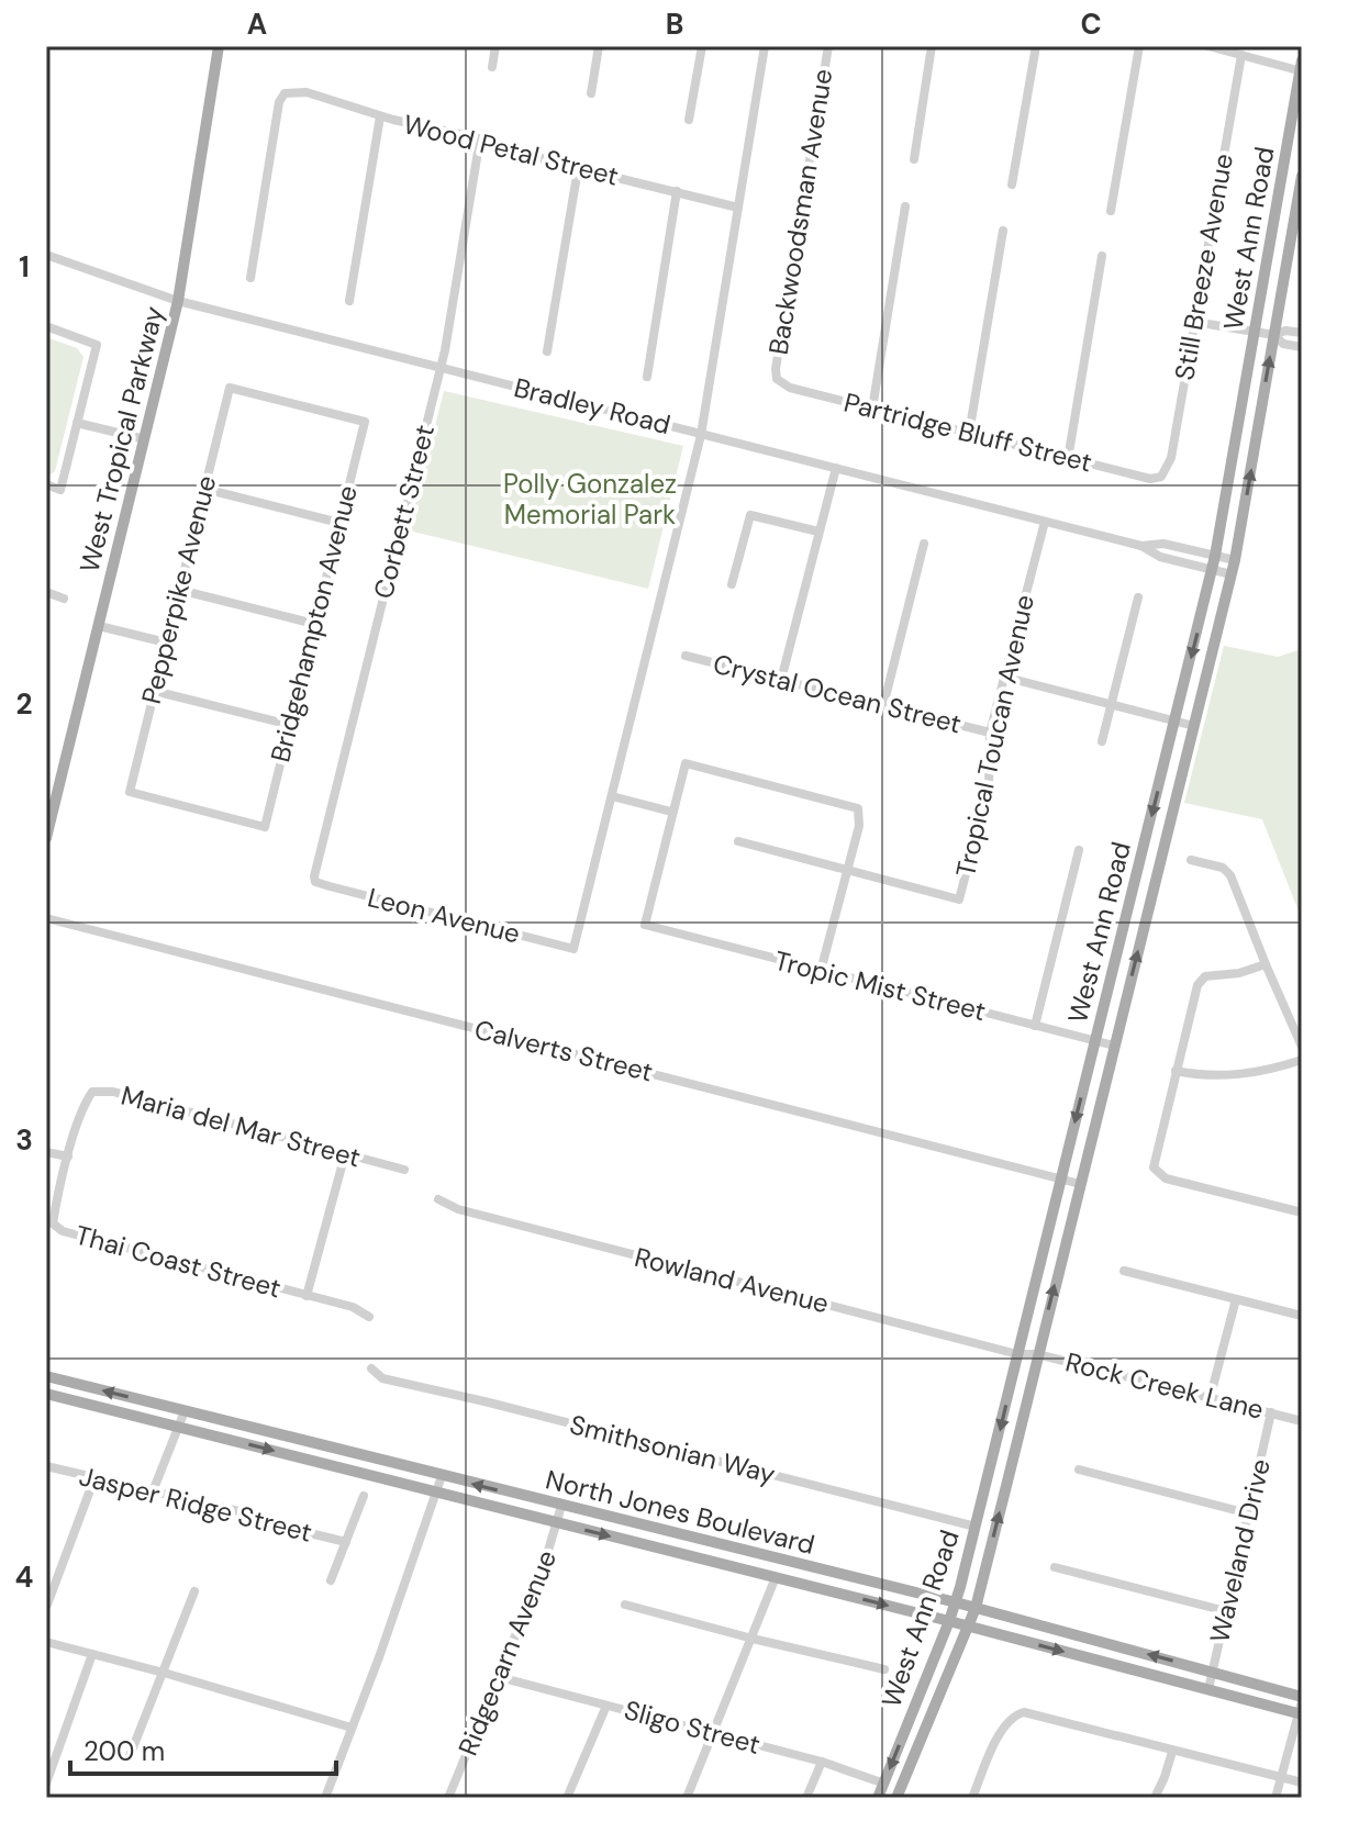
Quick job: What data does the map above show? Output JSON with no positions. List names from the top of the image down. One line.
{"streets":{"main road":["West Ann Road","West Tropical Parkway","North Jones Boulevard"],"street":["Wood Petal Street","Backwoodsman Avenue","Still Breeze Avenue","Bradley Road","Partridge Bluff Street","Corbett Street","Pepperpike Avenue","Bridgehampton Avenue","Crystal Ocean Street","Tropical Toucan Avenue","Leon Avenue","Tropic Mist Street","Calverts Street","Maria del Mar Street","Thai Coast Street","Rowland Avenue","Rock Creek Lane","Smithsonian Way","Jasper Ridge Street","Waveland Drive","Ridgecarn Avenue","Sligo Street"]},"crossings":[["Wood Petal Street","Corbett Street"],["Backwoodsman Avenue","Partridge Bluff Street"],["West Ann Road","Bradley Road"],["West Ann Road","Tropic Mist Street"],["West Ann Road","Calverts Street"],["West Ann Road","Rowland Avenue"],["West Ann Road","Rock Creek Lane"],["West Ann Road","Smithsonian Way"],["West Ann Road","North Jones Boulevard"],["West Ann Road","Sligo Street"],["Still Breeze Avenue","Partridge Bluff Street"],["Bradley Road","West Tropical Parkway"],["Bradley Road","Corbett Street"],["Bradley Road","Tropical Toucan Avenue"],["Corbett Street","Leon Avenue"],["Pepperpike Avenue","Bridgehampton Avenue"],["Crystal Ocean Street","Tropical Toucan Avenue"],["Maria del Mar Street","Thai Coast Street"],["Rowland Avenue","Rock Creek Lane"],["Rock Creek Lane","Waveland Drive"],["North Jones Boulevard","Waveland Drive"],["North Jones Boulevard","Ridgecarn Avenue"],["Ridgecarn Avenue","Sligo Street"]],"parks":["Polly Gonzalez Memorial Park"],"scale_bar":"200 m","grid":{"columns":["A","B","C"],"rows":["1","2","3","4"]}}
